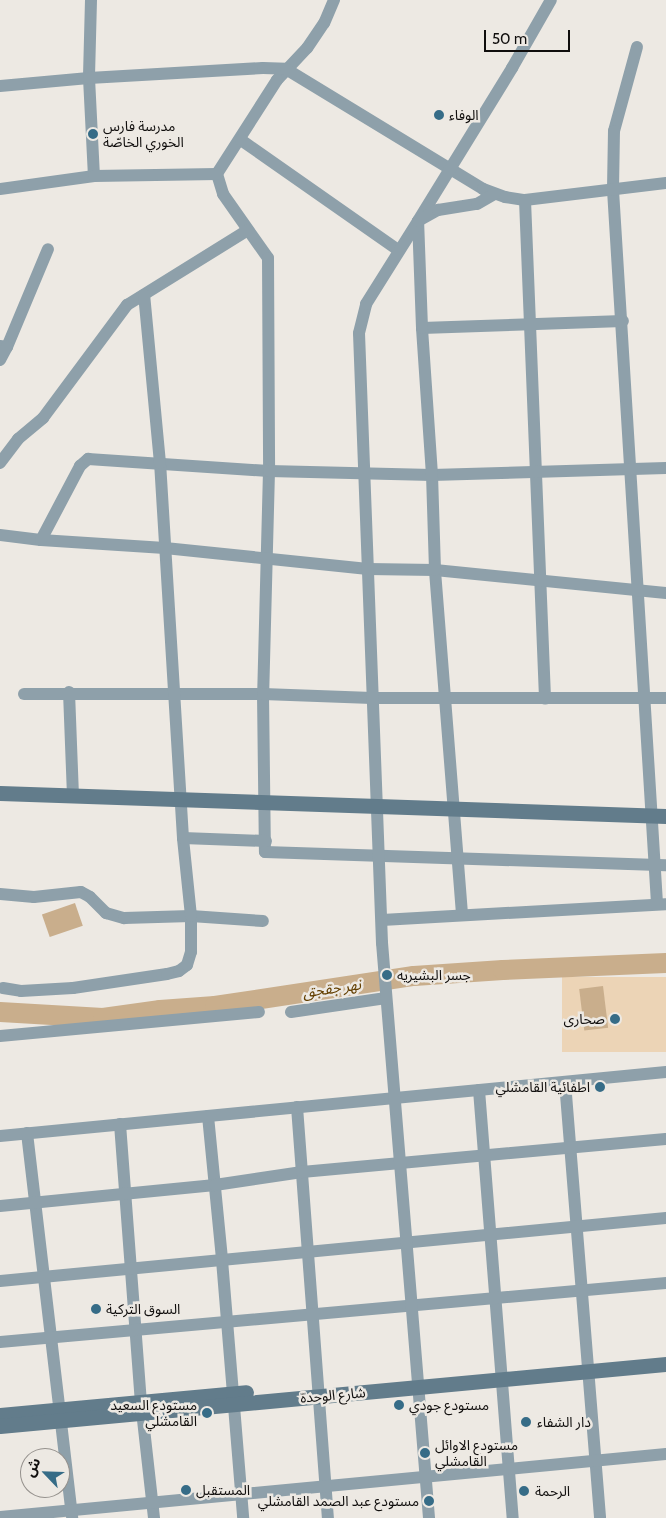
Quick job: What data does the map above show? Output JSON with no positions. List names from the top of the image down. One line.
{"streets":{"street":["شارع الوحدة"]},"water":["نهر جقجق"],"places":["الوفاء","مدرسة فارس الخوري الخاصّة","جسر البشيريه","صحارى","اطفائية القامشلي","السوق التركية","مستودع جودي","مستودع السعيد القامشلي","دار الشفاء","مستودع الاوائل القامشلي","المستقبل","الرحمة","مستودع عبد الصمد القامشلي"],"scale_bar":"50 m","north":"top left"}
